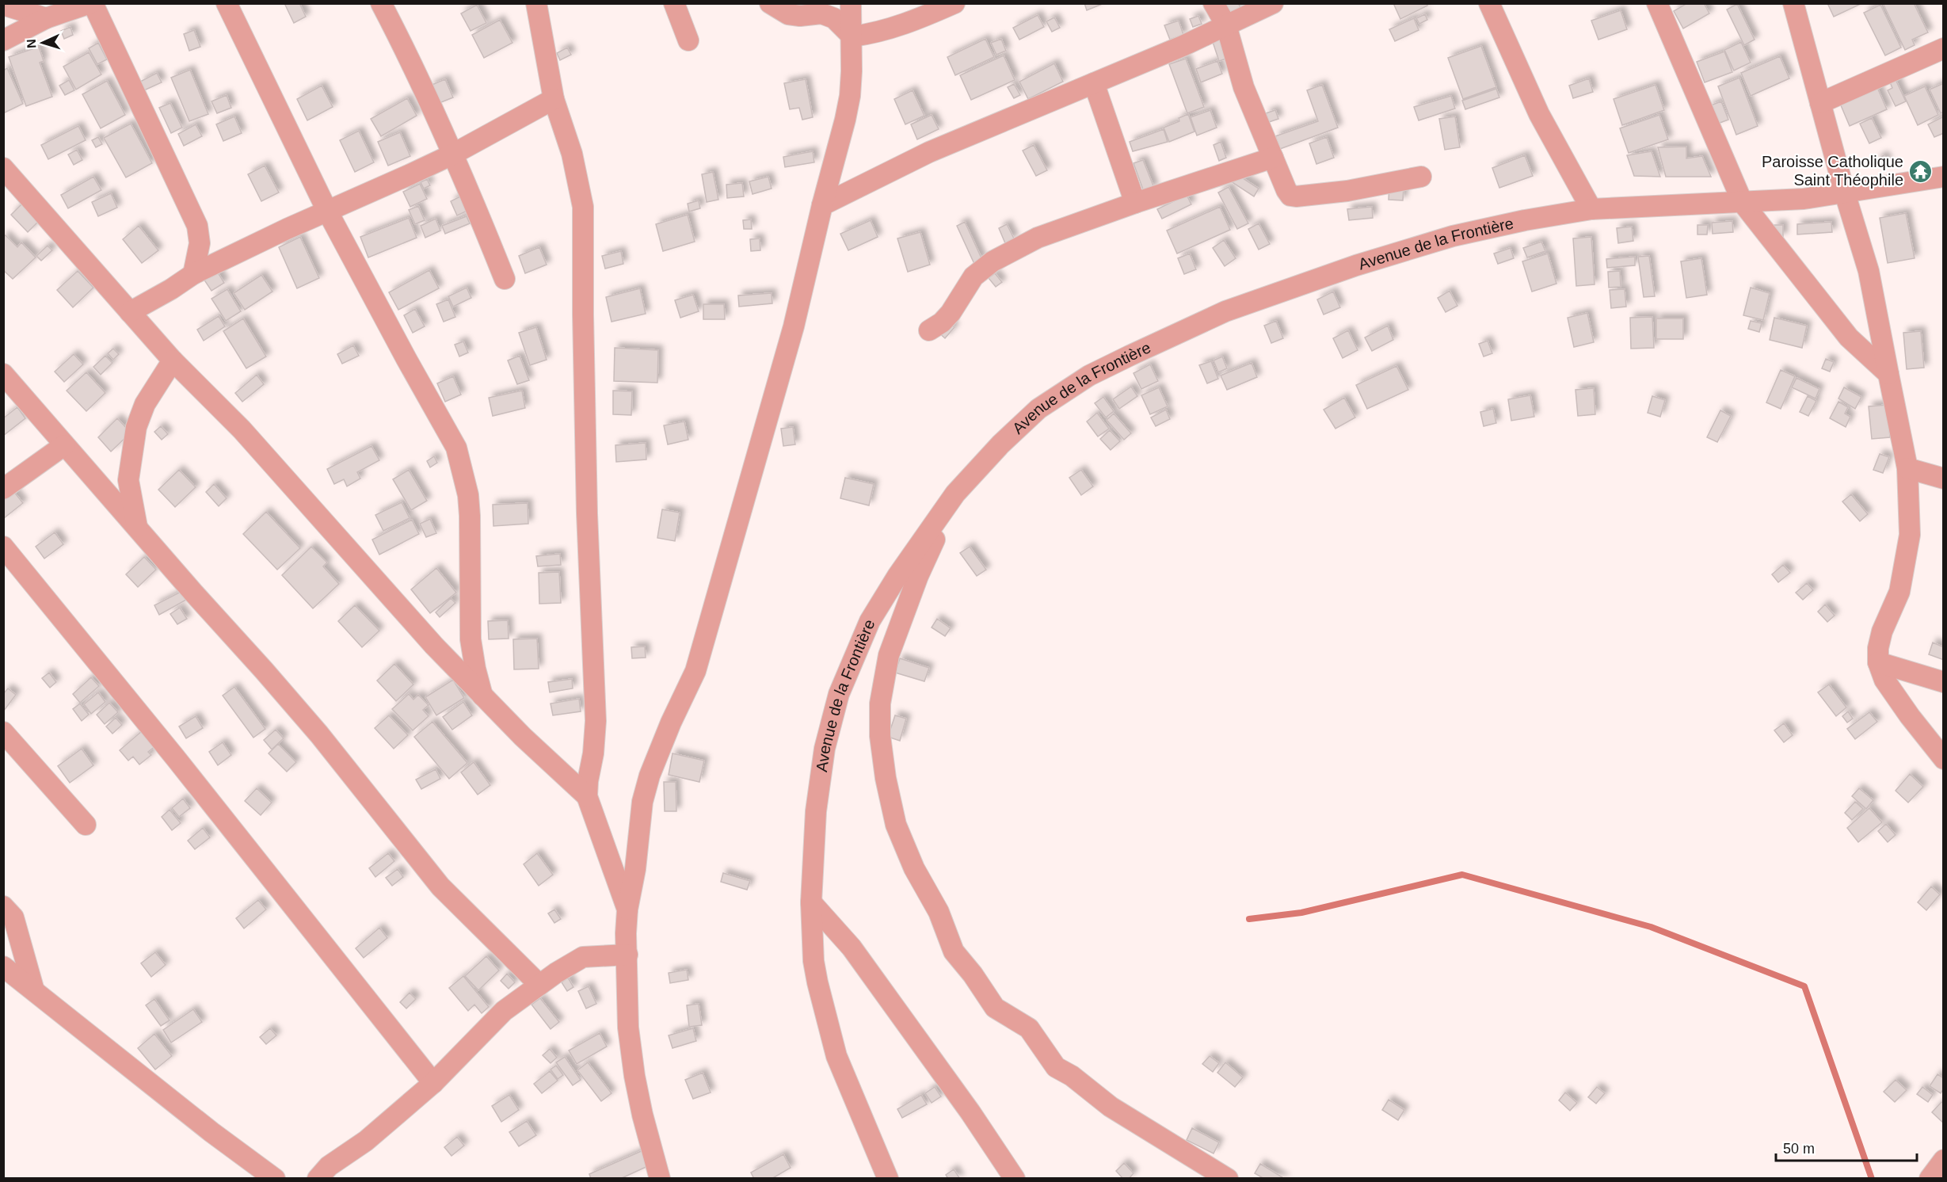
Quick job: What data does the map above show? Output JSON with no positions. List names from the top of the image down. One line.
{"streets":{"street":["Avenue de la Frontière"]},"places":{"temple":["Paroisse Catholique Saint Théophile"]},"scale_bar":"50 m","north":"left"}
